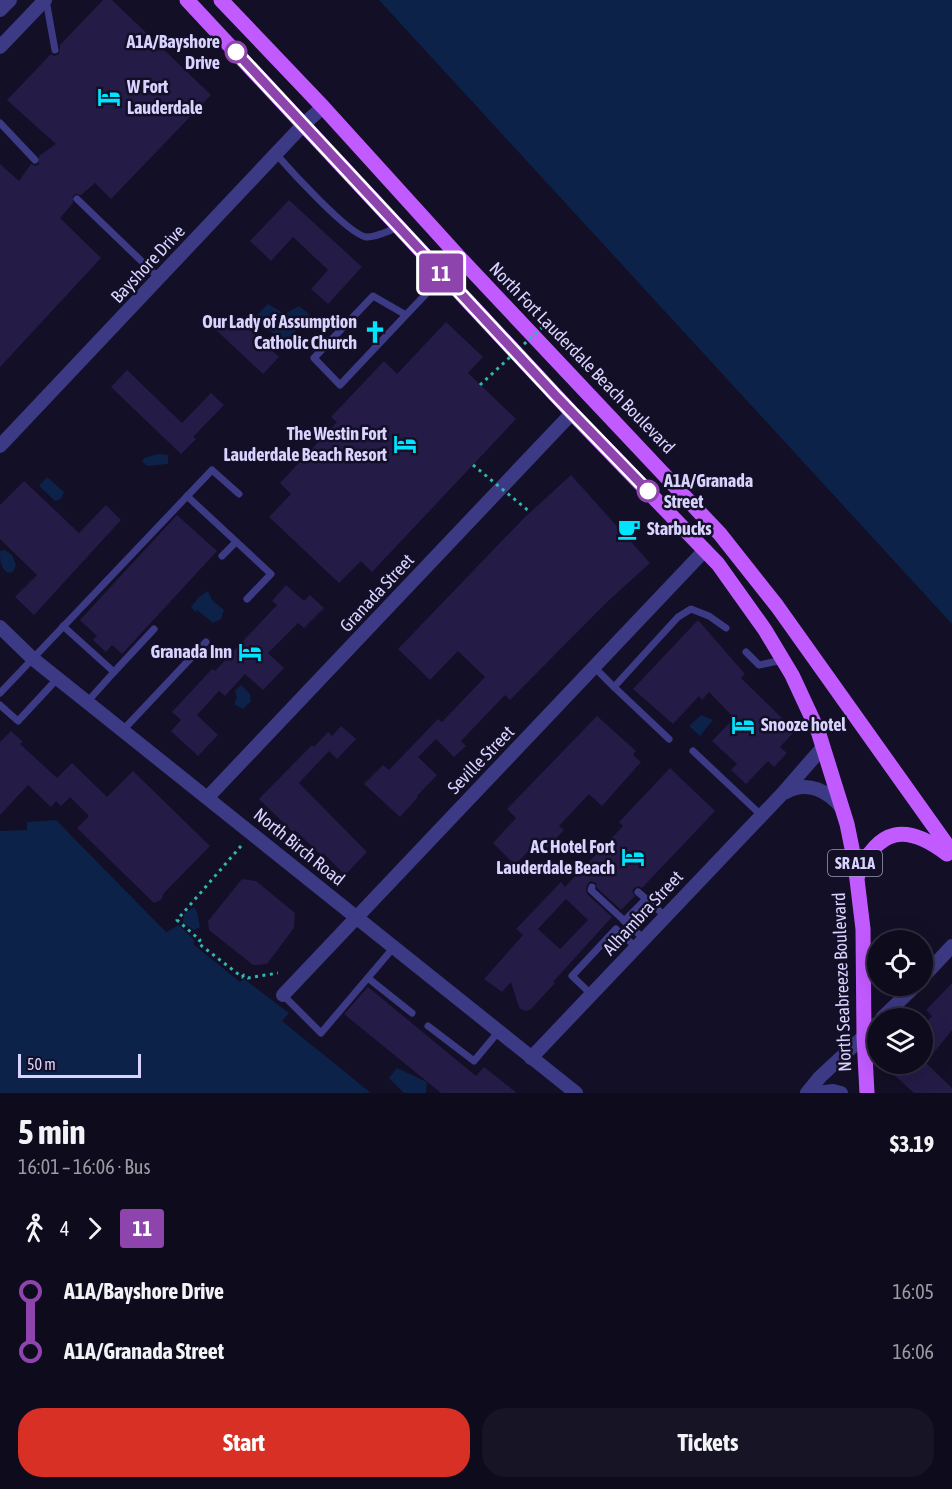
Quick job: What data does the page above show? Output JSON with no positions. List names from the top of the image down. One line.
{"streets":{"main road":["North Fort Lauderdale Beach Boulevard","SR A1A","North Seabreeze Boulevard"],"street":["Bayshore Drive","Granada Street","Seville Street","North Birch Road","Alhambra Street"]},"crossings":[["Bayshore Drive","North Fort Lauderdale Beach Boulevard"],["Bayshore Drive","SR A1A"],["Granada Street","North Birch Road"],["Granada Street","SR A1A"],["Seville Street","North Birch Road"],["Seville Street","SR A1A"],["North Birch Road","Alhambra Street"],["SR A1A","North Seabreeze Boulevard"],["Alhambra Street","North Seabreeze Boulevard"]],"places":{"other":["A1A/Bayshore Drive","A1A/Granada Street"],"hotel":["W Fort Lauderdale","The Westin Fort Lauderdale Beach Resort","Granada Inn","Snooze hotel","AC Hotel Fort Lauderdale Beach"],"church":["Our Lady of Assumption Catholic Church"],"cafe":["Starbucks"]},"lines":["bus line 11"],"scale_bar":"50 m","page":{"on_map":"11","scale":"50 m","heading":["5 min","16:01 – 16:06 · Bus","$3.19"],"legs":["4","11"],"list":[{"name":"A1A/Bayshore Drive","value":"16:05"},{"name":"A1A/Granada Street","value":"16:06"}],"buttons":["Start","Tickets"]}}
